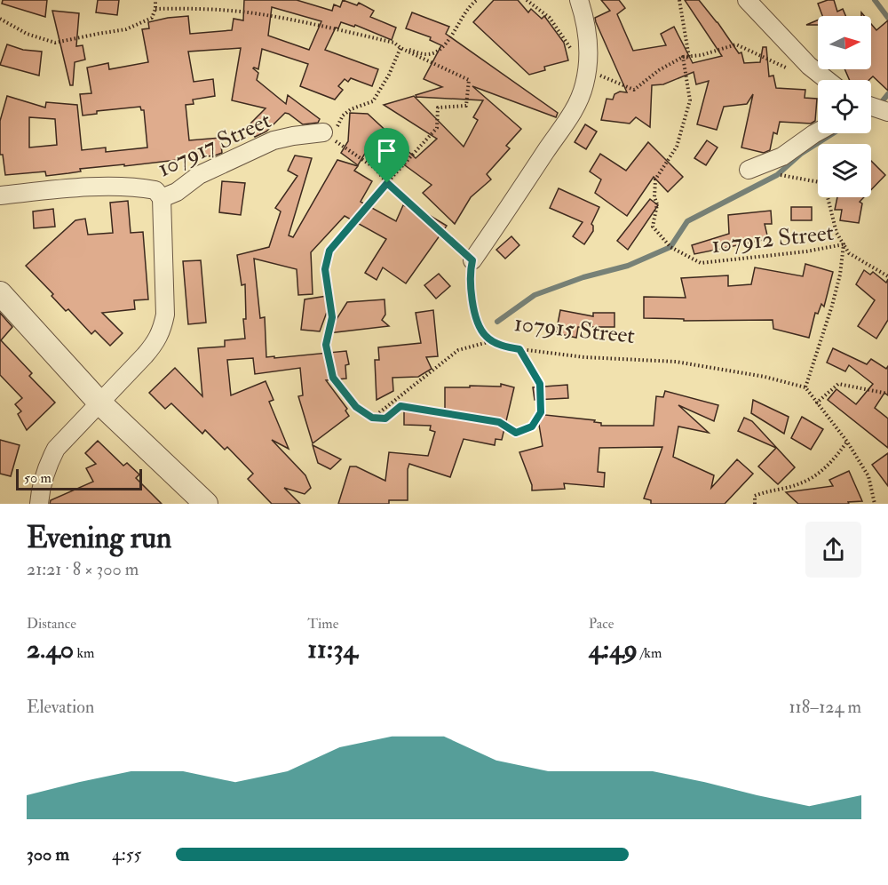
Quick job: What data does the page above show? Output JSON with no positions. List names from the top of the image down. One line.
{"streets":{"street":["107917 Street"],"path":["107912 Street","107915 Street"]},"scale_bar":"50 m","north":"right","page":{"scale":"50 m","heading":["Evening run","21:21 · 8 × 300 m"],"stats":[["Distance","2.40 km"],["Time","11:34"],["Pace","4:49 /km"]],"chart":["Elevation","118–124 m"],"list":[{"name":"300 m","note":"4:55"}]}}
